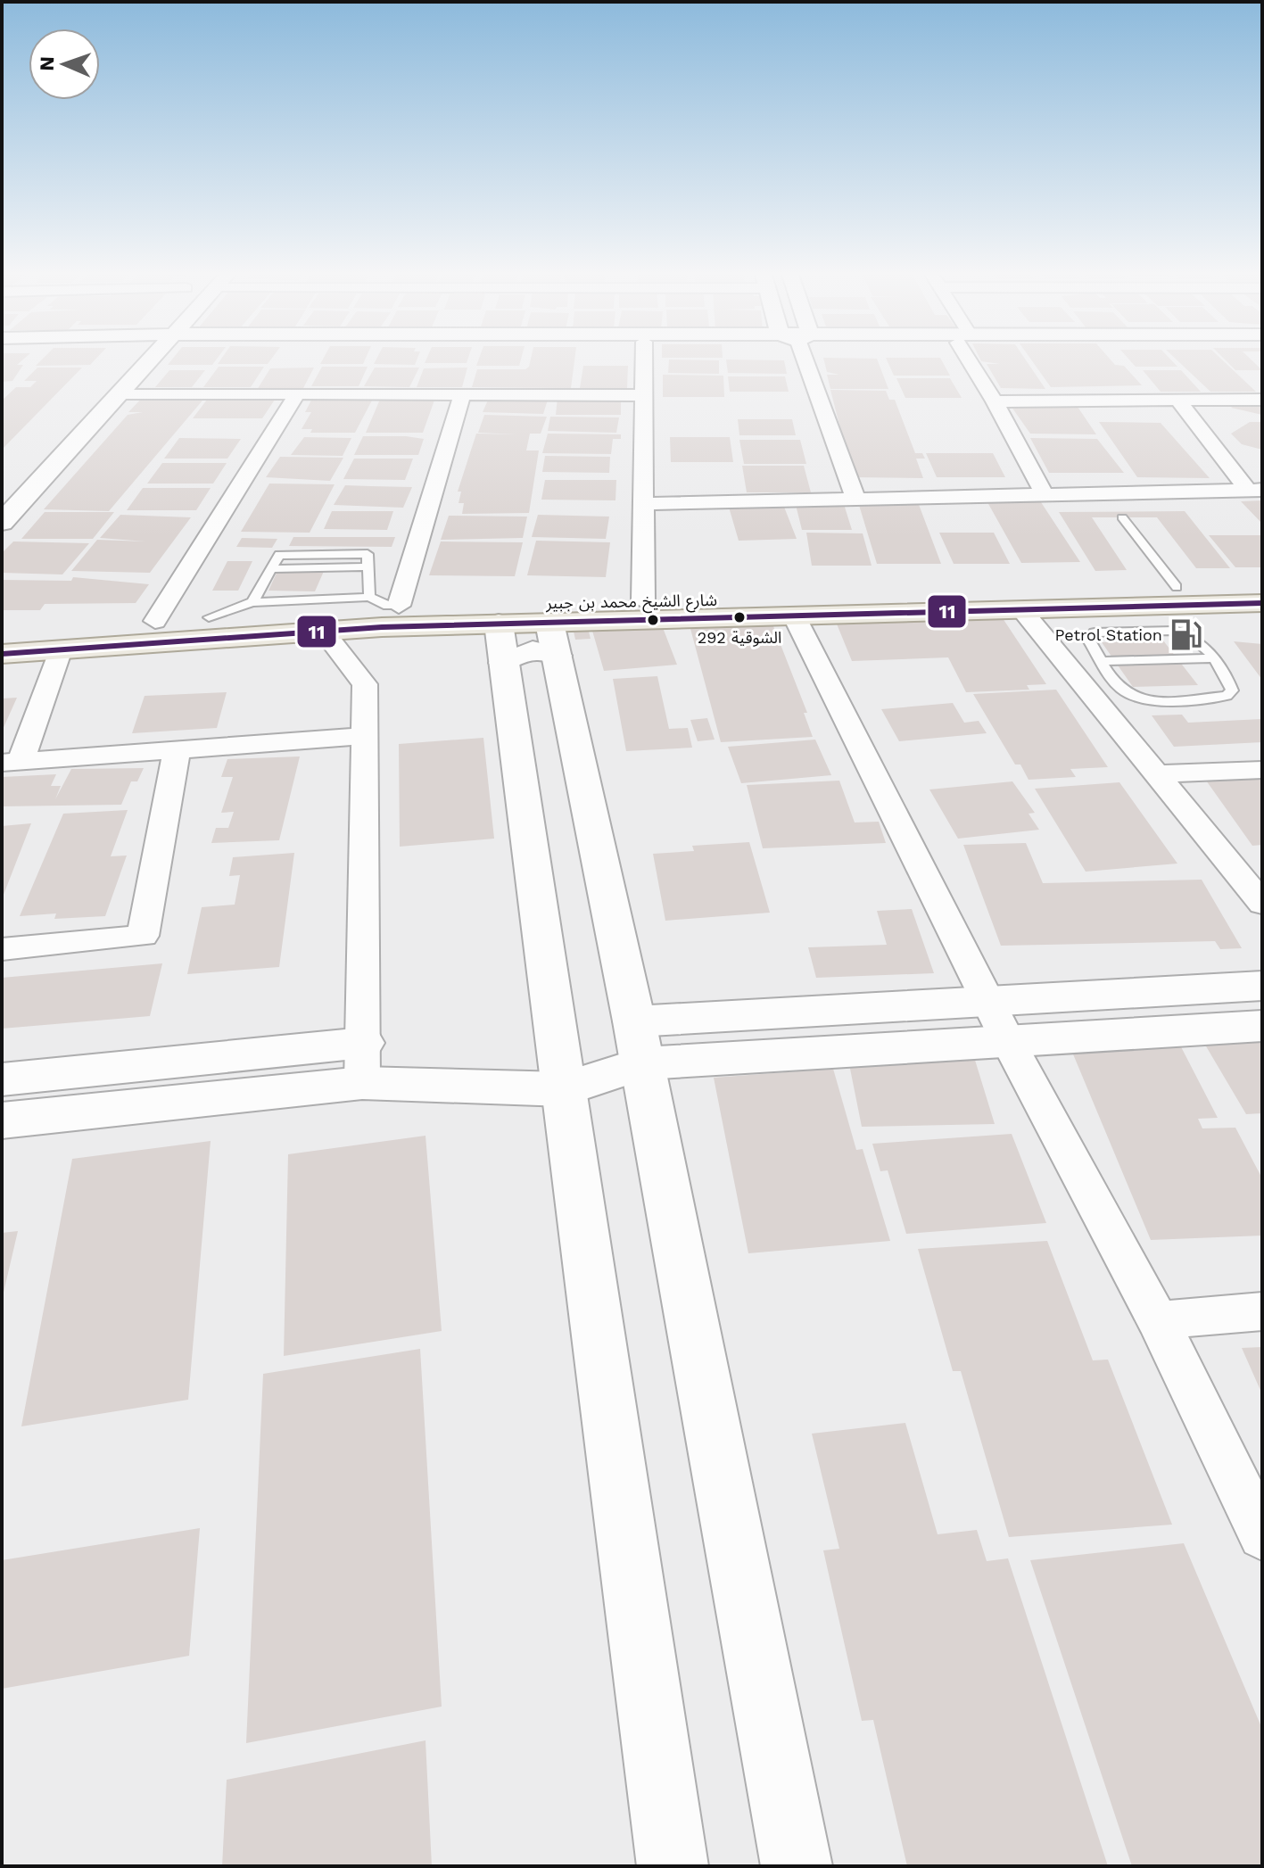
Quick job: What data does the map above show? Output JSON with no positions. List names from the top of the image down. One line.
{"streets":{"main road":["شارع الشيخ محمد بن جبير"]},"places":{"other":["الشوقية 292"],"fuel station":["Petrol Station"]},"lines":["transit line 11"],"north":"left"}
